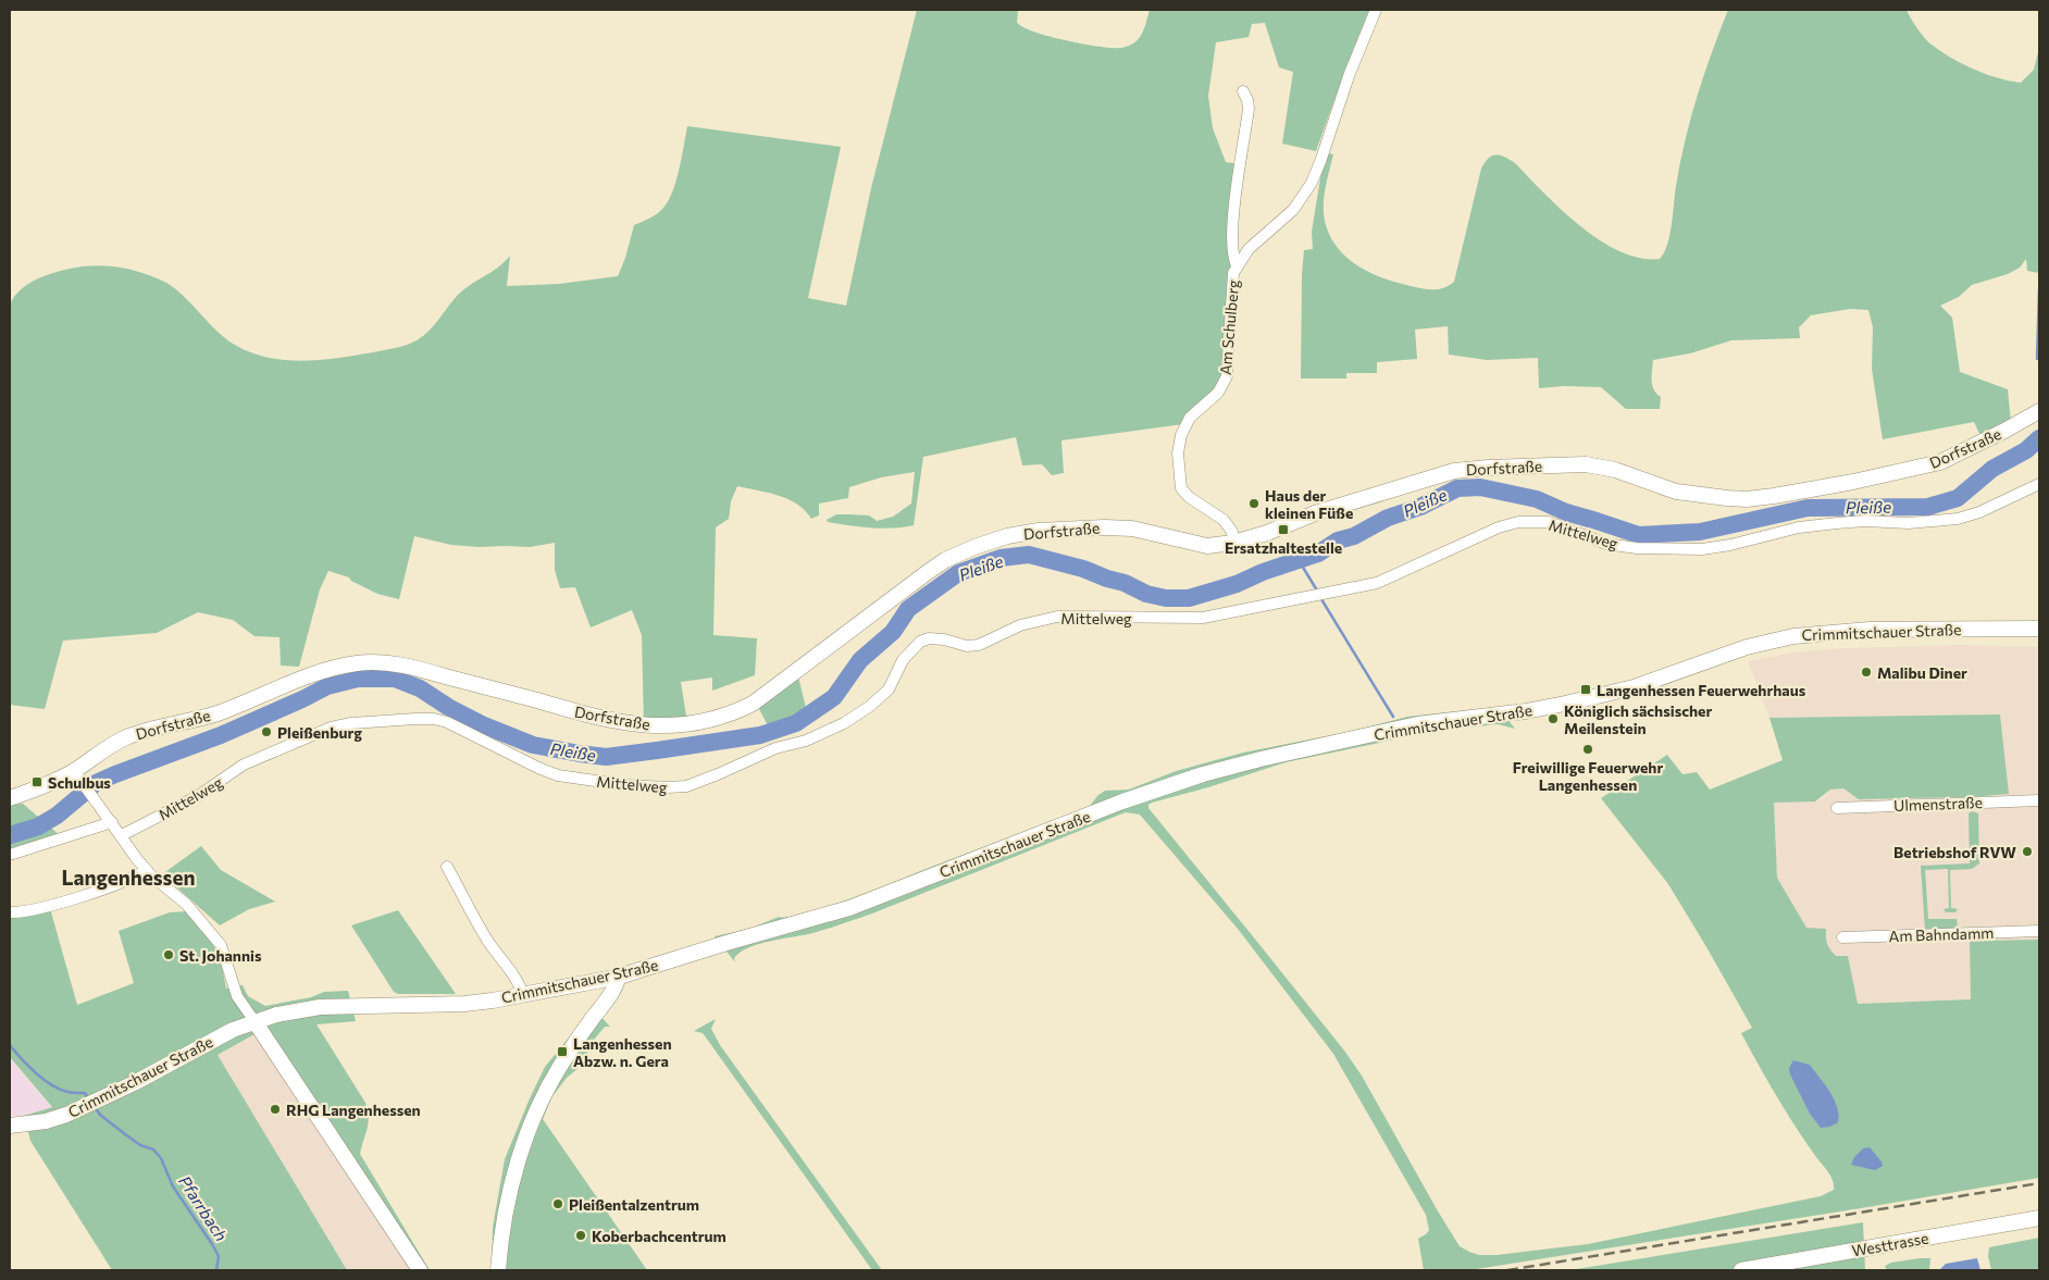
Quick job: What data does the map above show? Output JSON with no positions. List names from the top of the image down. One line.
{"streets":{"street":["Am Schulberg","Dorfstraße","Mittelweg","Crimmitschauer Straße","Ulmenstraße","Am Bahndamm","Westtrasse"]},"crossings":[["Am Schulberg","Dorfstraße"]],"districts":["Langenhessen"],"water":["Pleiße","Pfarrbach"],"places":{"other":["Haus der kleinen Füße","Malibu Diner","Königlich sächsischer Meilenstein","Pleißenburg","Freiwillige Feuerwehr Langenhessen","Betriebshof RVW","St. Johannis","RHG Langenhessen","Pleißentalzentrum","Koberbachcentrum"],"transit":["Ersatzhaltestelle","Langenhessen Feuerwehrhaus","Schulbus","Langenhessen Abzw. n. Gera"]}}
